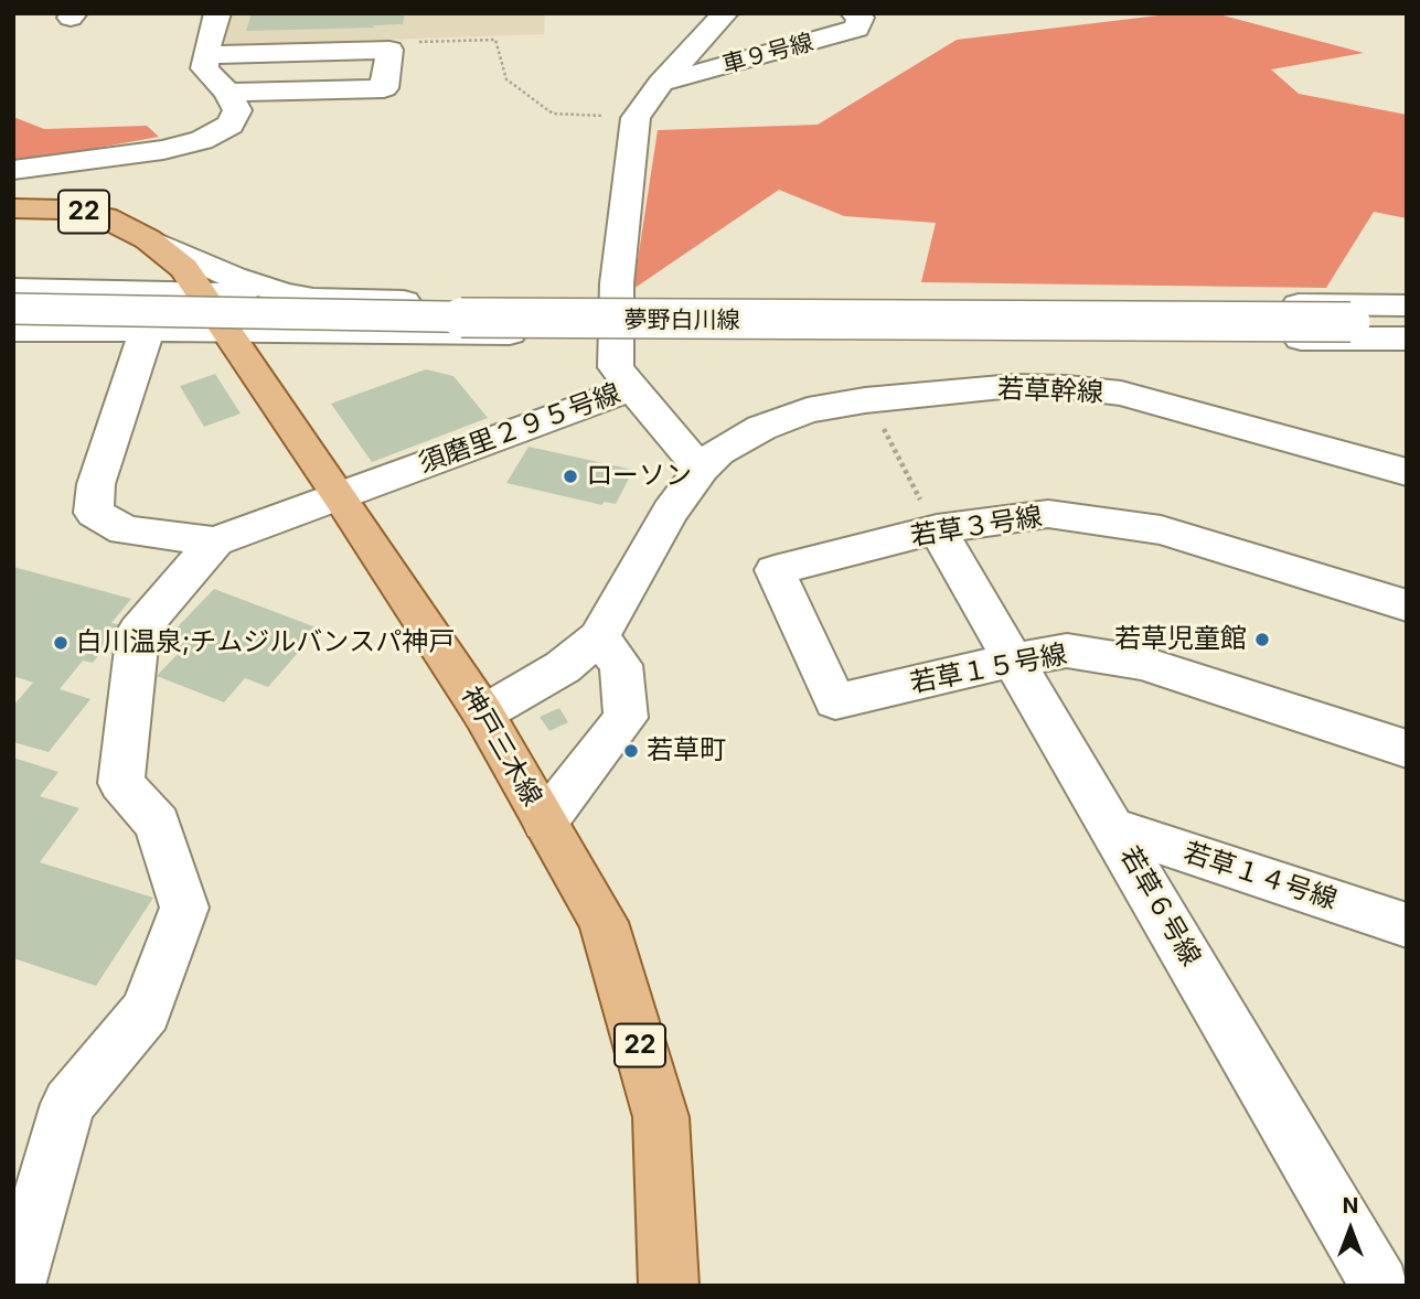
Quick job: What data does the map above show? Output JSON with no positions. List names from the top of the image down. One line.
{"streets":{"main road":["22","神戸三木線"],"street":["車９号線","夢野白川線","若草幹線","須磨里２９５号線","若草３号線","若草１５号線","若草１４号線","若草６号線"]},"crossings":[["若草幹線","須磨里２９５号線"],["須磨里２９５号線","神戸三木線"],["若草３号線","若草１５号線"],["若草３号線","若草６号線"],["若草１５号線","若草６号線"],["若草１４号線","若草６号線"]],"places":["ローソン","若草児童館","白川温泉;チムジルバンスパ神戸","若草町"],"north":"top"}
